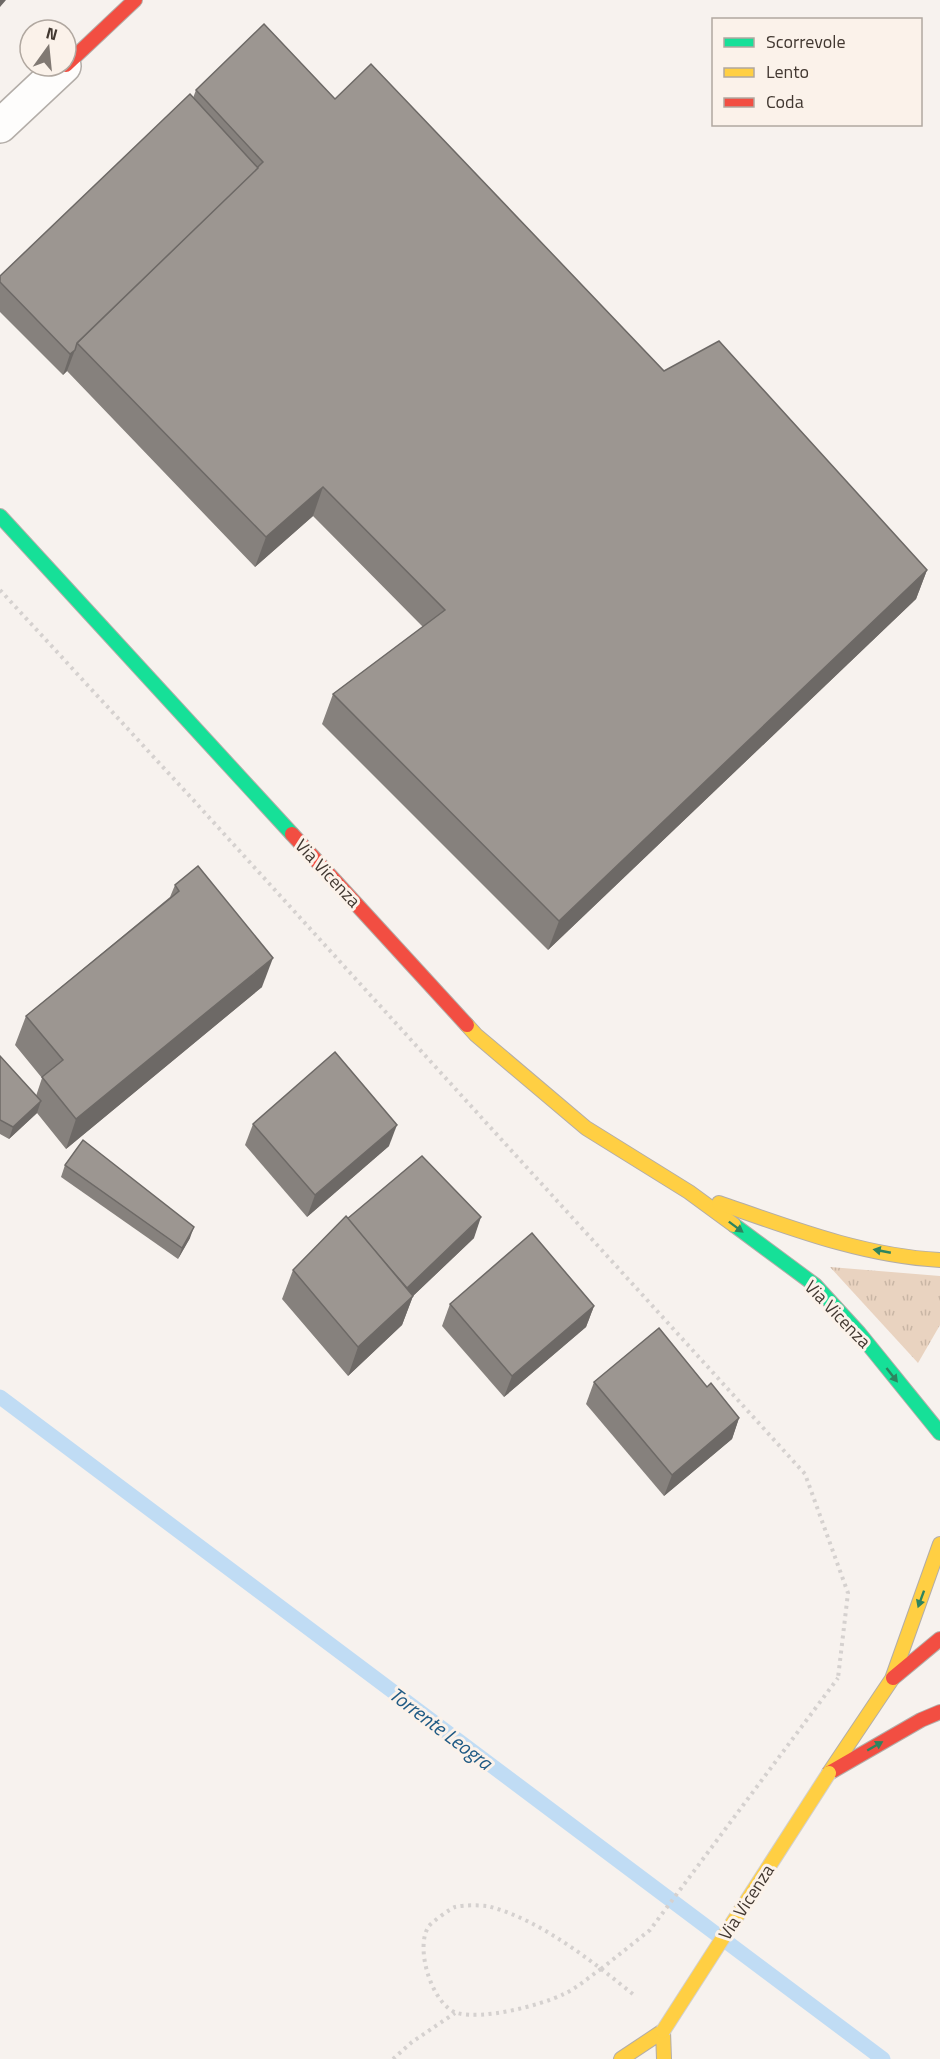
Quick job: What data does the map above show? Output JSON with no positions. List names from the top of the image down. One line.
{"streets":{"main road":["Via Vicenza"]},"water":["Torrente Leogra"],"legend":["Scorrevole","Lento","Coda"],"north":"top"}
